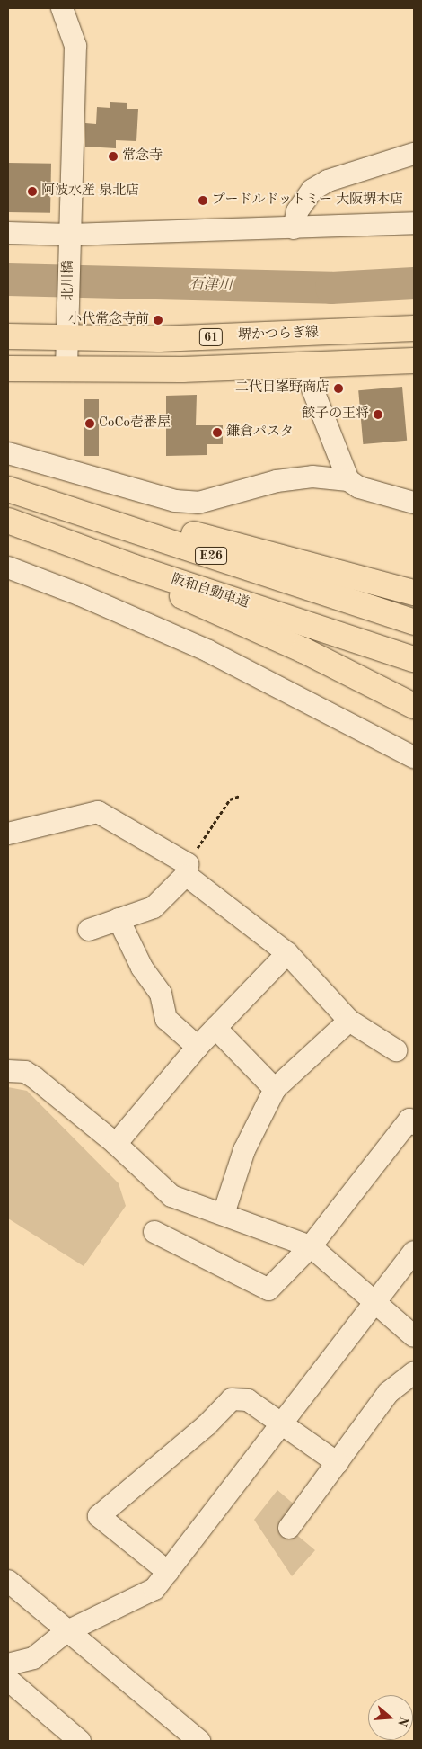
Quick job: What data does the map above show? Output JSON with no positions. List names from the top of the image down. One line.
{"streets":{"main road":["堺かつらぎ線","61","E26","阪和自動車道"],"street":["北川橋"]},"crossings":[["北川橋","堺かつらぎ線"]],"water":["石津川"],"places":["常念寺","阿波水産 泉北店","プードルドットミー 大阪堺本店","小代常念寺前","二代目峯野商店","餃子の王将","CoCo壱番屋","鎌倉パスタ"],"north":"right"}
